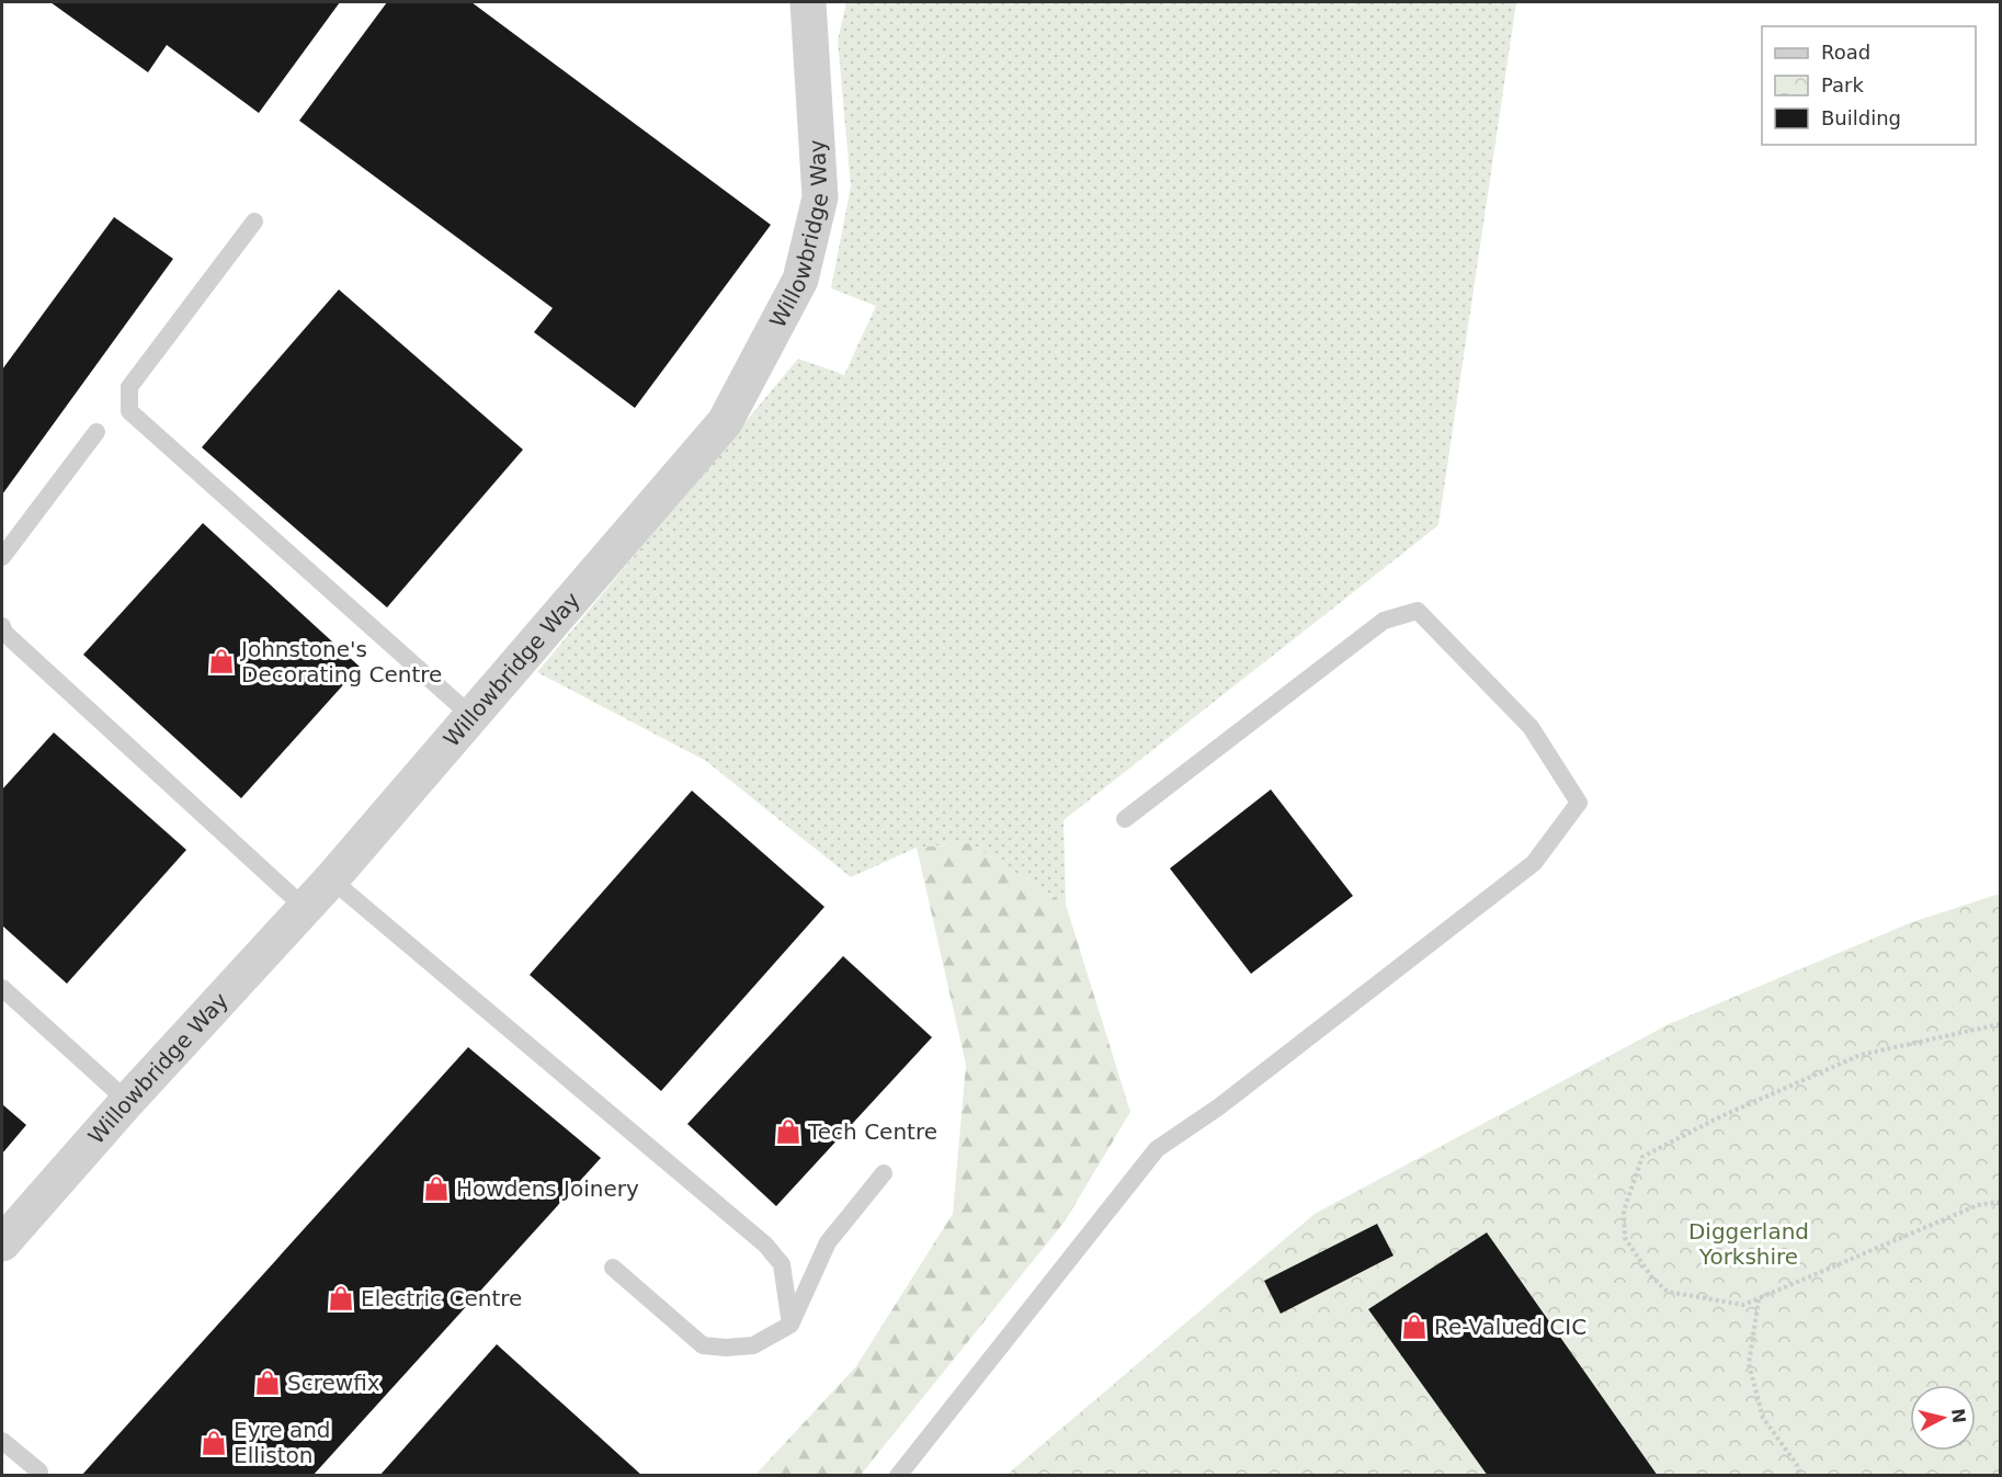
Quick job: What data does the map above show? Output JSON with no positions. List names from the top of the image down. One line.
{"streets":{"street":["Willowbridge Way"]},"parks":["Diggerland Yorkshire"],"places":{"shop":["Johnstone's Decorating Centre","Tech Centre","Howdens Joinery","Electric Centre","Re-Valued CIC","Screwfix","Eyre and Elliston"]},"legend":["Road","Park","Building"],"north":"right"}
